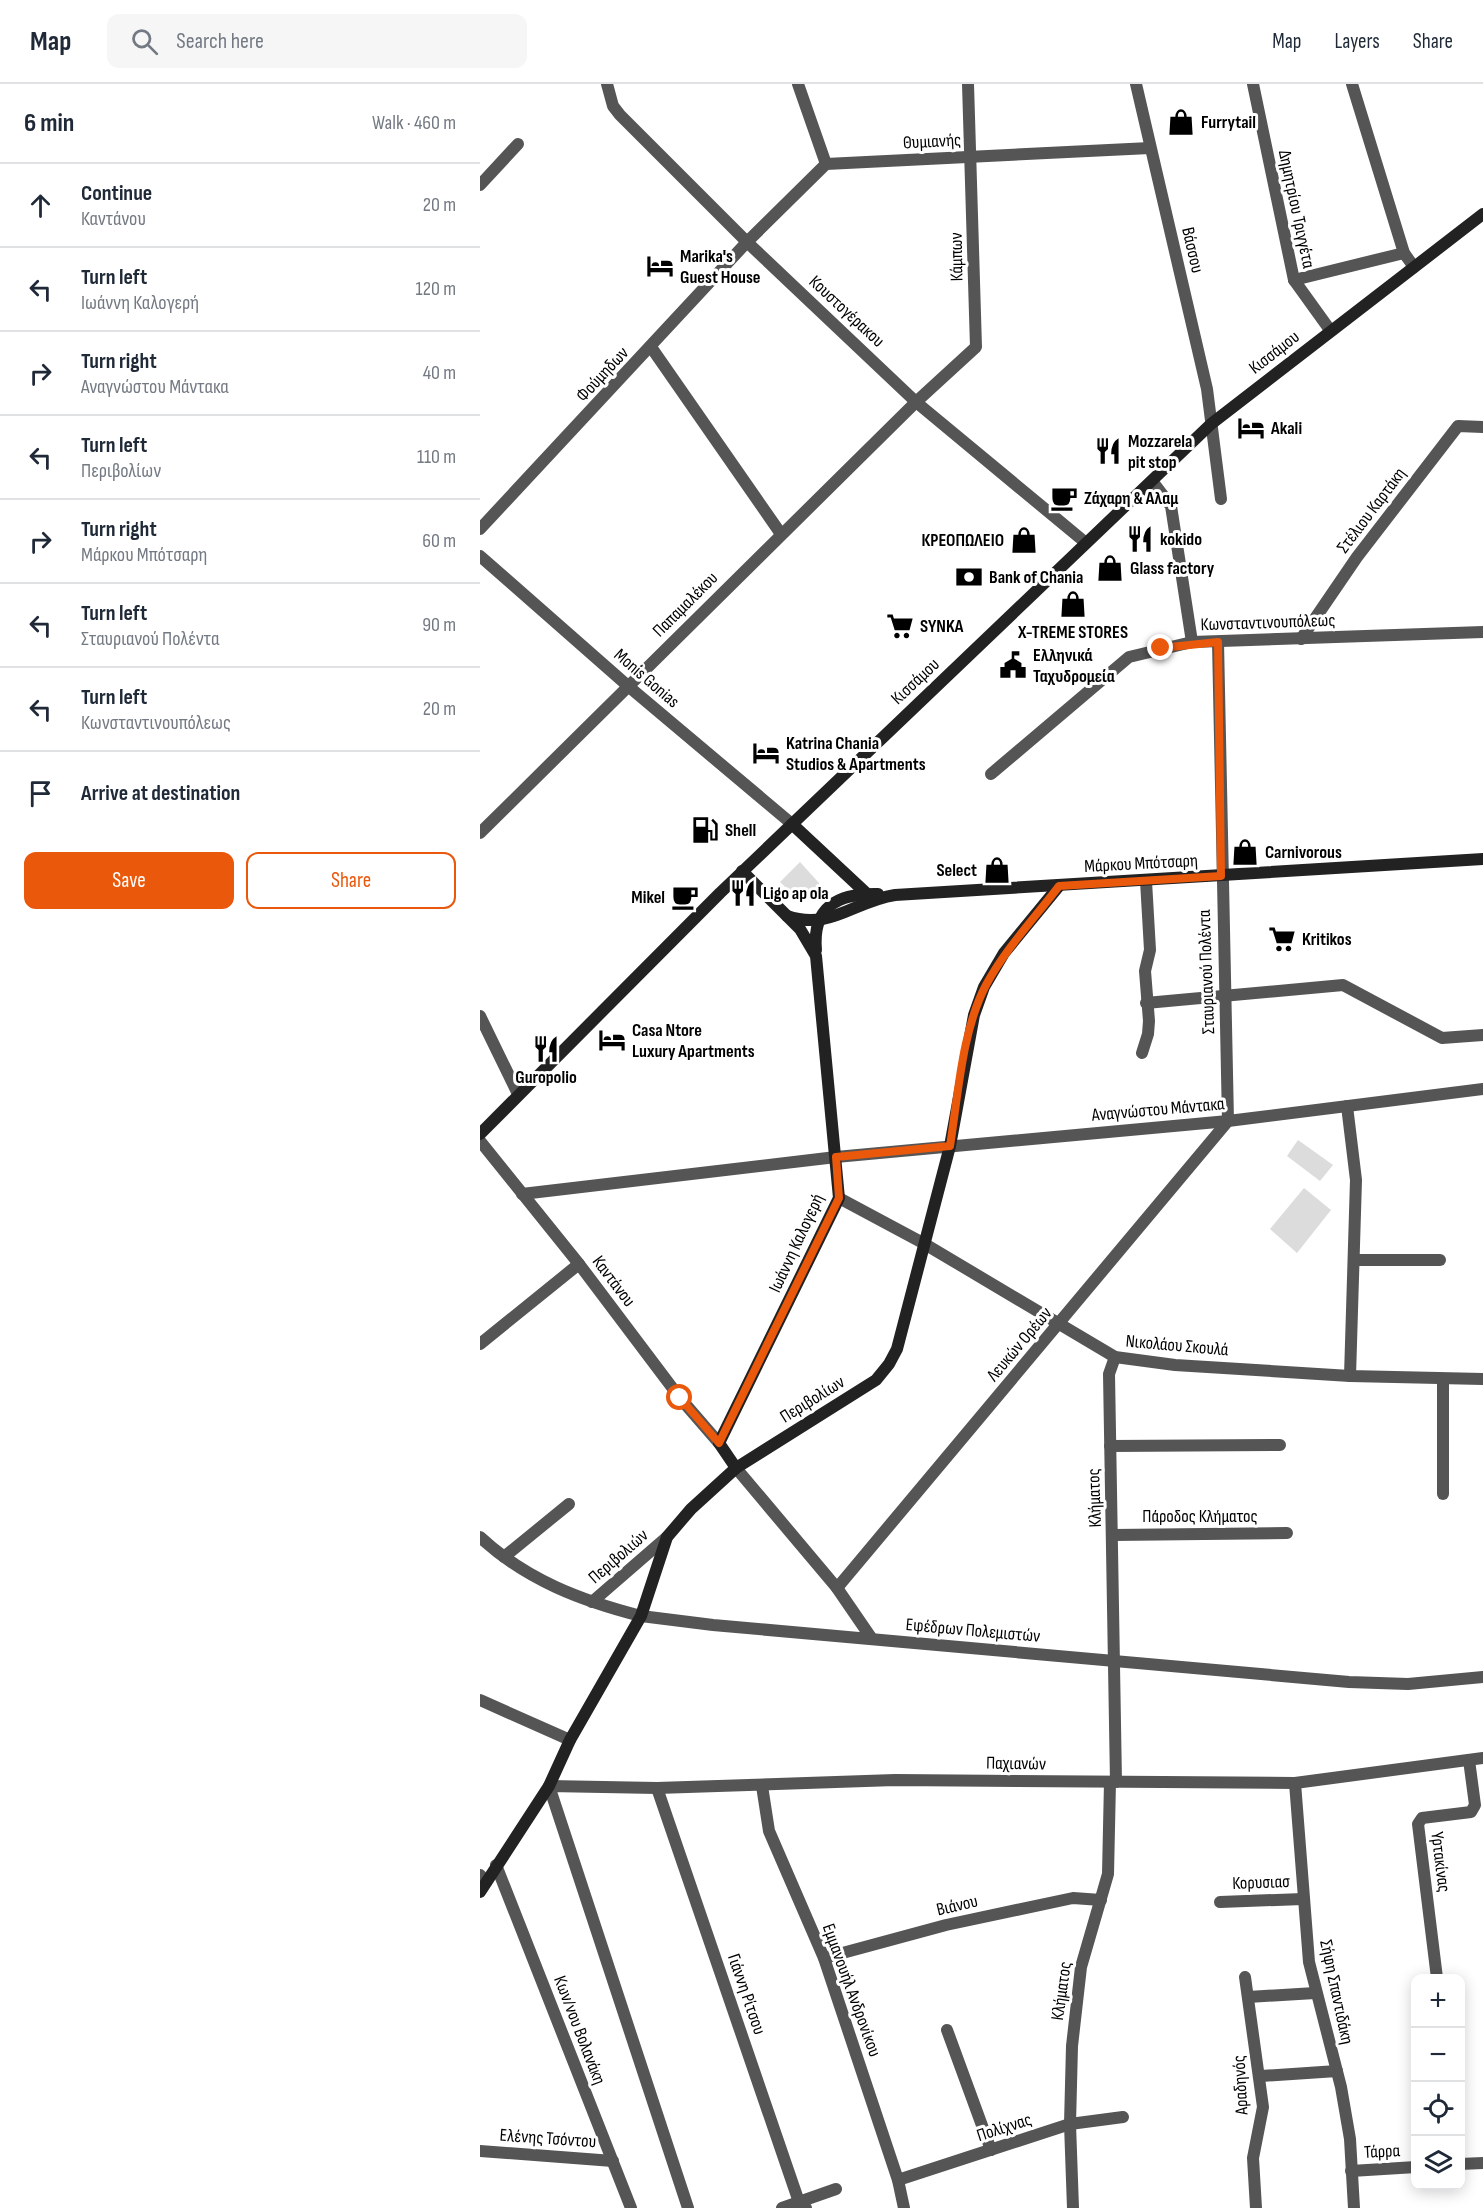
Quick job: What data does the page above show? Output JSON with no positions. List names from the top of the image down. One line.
{"streets":{"main road":["Κισσάμου","Μάρκου Μπότσαρη","Ιωάννη Καλογερή","Περιβολίων"],"street":["Θυμιανής","Δημητρίου Τριγγέτα","Βάσσου","Κάμπων","Κουστογέρακου","Φούμηδων","Στέλιου Καρτάκη","Παπαμαλέκου","Κωνσταντινουπόλεως","Monis Gonias","Σταυριανού Πολέντα","Αναγνώστου Μάντακα","Καντάνου","Λευκών Ορέων","Νικολάου Σκουλά","Κλήματος","Πάροδος Κλήματος","Περιβολιών","Εφέδρων Πολεμιστών","Παχιανών","Υρτακίνας","Κορυσιασ","Βιάνου","Εμμανουήλ Ανδρονίκου","Σήφη Σπαντιδάκη","Γιάννη Ρίτσου","Κων/νου Βολανάκη","Αραδηνός","Πολίχνας","Ελένης Τσόντου","Τάρρα"]},"crossings":[["Θυμιανής","Βάσσου"],["Θυμιανής","Κάμπων"],["Δημητρίου Τριγγέτα","Κισσάμου"],["Βάσσου","Κισσάμου"],["Κάμπων","Κουστογέρακου"],["Κάμπων","Παπαμαλέκου"],["Κουστογέρακου","Κισσάμου"],["Κουστογέρακου","Φούμηδων"],["Κουστογέρακου","Παπαμαλέκου"],["Κισσάμου","Monis Gonias"],["Κισσάμου","Ιωάννη Καλογερή"],["Στέλιου Καρτάκη","Κωνσταντινουπόλεως"],["Παπαμαλέκου","Monis Gonias"],["Κωνσταντινουπόλεως","Σταυριανού Πολέντα"],["Μάρκου Μπότσαρη","Σταυριανού Πολέντα"],["Μάρκου Μπότσαρη","Περιβολίων"],["Σταυριανού Πολέντα","Αναγνώστου Μάντακα"],["Σταυριανού Πολέντα","Λευκών Ορέων"],["Αναγνώστου Μάντακα","Ιωάννη Καλογερή"],["Αναγνώστου Μάντακα","Καντάνου"],["Αναγνώστου Μάντακα","Λευκών Ορέων"],["Αναγνώστου Μάντακα","Περιβολίων"],["Ιωάννη Καλογερή","Καντάνου"],["Ιωάννη Καλογερή","Νικολάου Σκουλά"],["Λευκών Ορέων","Νικολάου Σκουλά"],["Νικολάου Σκουλά","Περιβολίων"],["Νικολάου Σκουλά","Κλήματος"],["Περιβολίων","Περιβολιών"],["Περιβολίων","Εφέδρων Πολεμιστών"],["Περιβολίων","Παχιανών"],["Περιβολίων","Κων/νου Βολανάκη"],["Κλήματος","Πάροδος Κλήματος"],["Κλήματος","Εφέδρων Πολεμιστών"],["Κλήματος","Παχιανών"],["Κλήματος","Βιάνου"],["Κλήματος","Πολίχνας"],["Περιβολιών","Εφέδρων Πολεμιστών"],["Παχιανών","Υρτακίνας"],["Παχιανών","Εμμανουήλ Ανδρονίκου"],["Παχιανών","Σήφη Σπαντιδάκη"],["Παχιανών","Γιάννη Ρίτσου"],["Κορυσιασ","Σήφη Σπαντιδάκη"],["Βιάνου","Εμμανουήλ Ανδρονίκου"],["Εμμανουήλ Ανδρονίκου","Πολίχνας"],["Σήφη Σπαντιδάκη","Τάρρα"],["Κων/νου Βολανάκη","Ελένης Τσόντου"]],"places":{"shop":["Furrytail","ΚΡΕΟΠΩΛΕΙΟ","Glass factory","X-TREME STORES","Carnivorous","Select"],"hotel":["Marika's Guest House","Akali","Katrina Chania Studios & Apartments","Casa Ntore Luxury Apartments"],"restaurant":["Mozzarela pit stop","kokido","Ligo ap ola","Guropolio"],"cafe":["Ζάχαρη & Αλαμ","Mikel"],"bank":["Bank of Chania"],"supermarket":["SYNKA","Kritikos"],"public building":["Ελληνικά Ταχυδρομεία"],"fuel station":["Shell"]},"page":{"header":"Map","search":"Search here","nav":["Map","Layers","Share"],"heading":["6 min","Walk · 460 m"],"list":[["Continue","Καντάνου","20 m"],["Turn left","Ιωάννη Καλογερή","120 m"],["Turn right","Αναγνώστου Μάντακα","40 m"],["Turn left","Περιβολίων","110 m"],["Turn right","Μάρκου Μπότσαρη","60 m"],["Turn left","Σταυριανού Πολέντα","90 m"],["Turn left","Κωνσταντινουπόλεως","20 m"],"Arrive at destination"],"buttons":["Save","Share"],"map_buttons":["+","−"]}}
